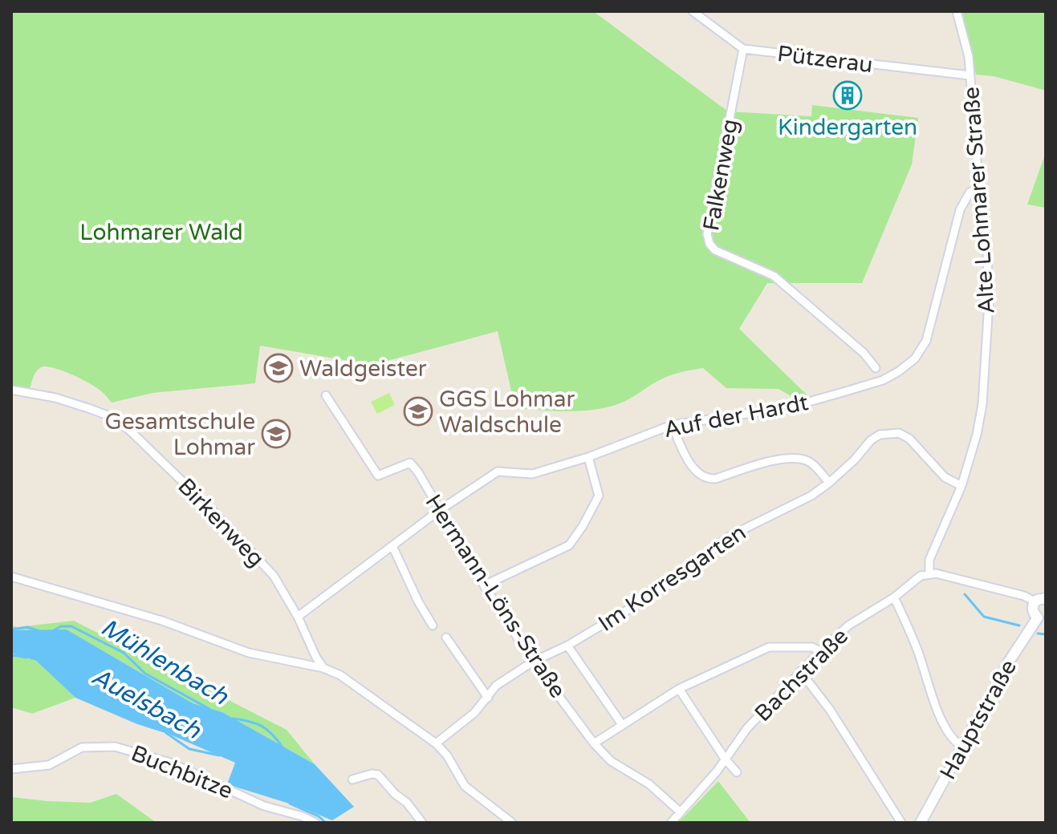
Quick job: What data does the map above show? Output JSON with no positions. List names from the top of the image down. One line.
{"streets":{"main road":["Hauptstraße"],"street":["Pützerau","Falkenweg","Alte Lohmarer Straße","Auf der Hardt","Birkenweg","Im Korresgarten","Hermann-Löns-Straße","Bachstraße","Buchbitze"]},"crossings":[["Pützerau","Falkenweg"],["Pützerau","Alte Lohmarer Straße"],["Alte Lohmarer Straße","Auf der Hardt"],["Alte Lohmarer Straße","Im Korresgarten"],["Alte Lohmarer Straße","Bachstraße"],["Auf der Hardt","Birkenweg"],["Auf der Hardt","Hermann-Löns-Straße"],["Im Korresgarten","Hermann-Löns-Straße"],["Hermann-Löns-Straße","Bachstraße"]],"water":["Mühlenbach","Auelsbach"],"parks":["Lohmarer Wald"],"places":{"building":["Kindergarten"],"school or university":["Waldgeister","GGS Lohmar Waldschule","Gesamtschule Lohmar"]}}
